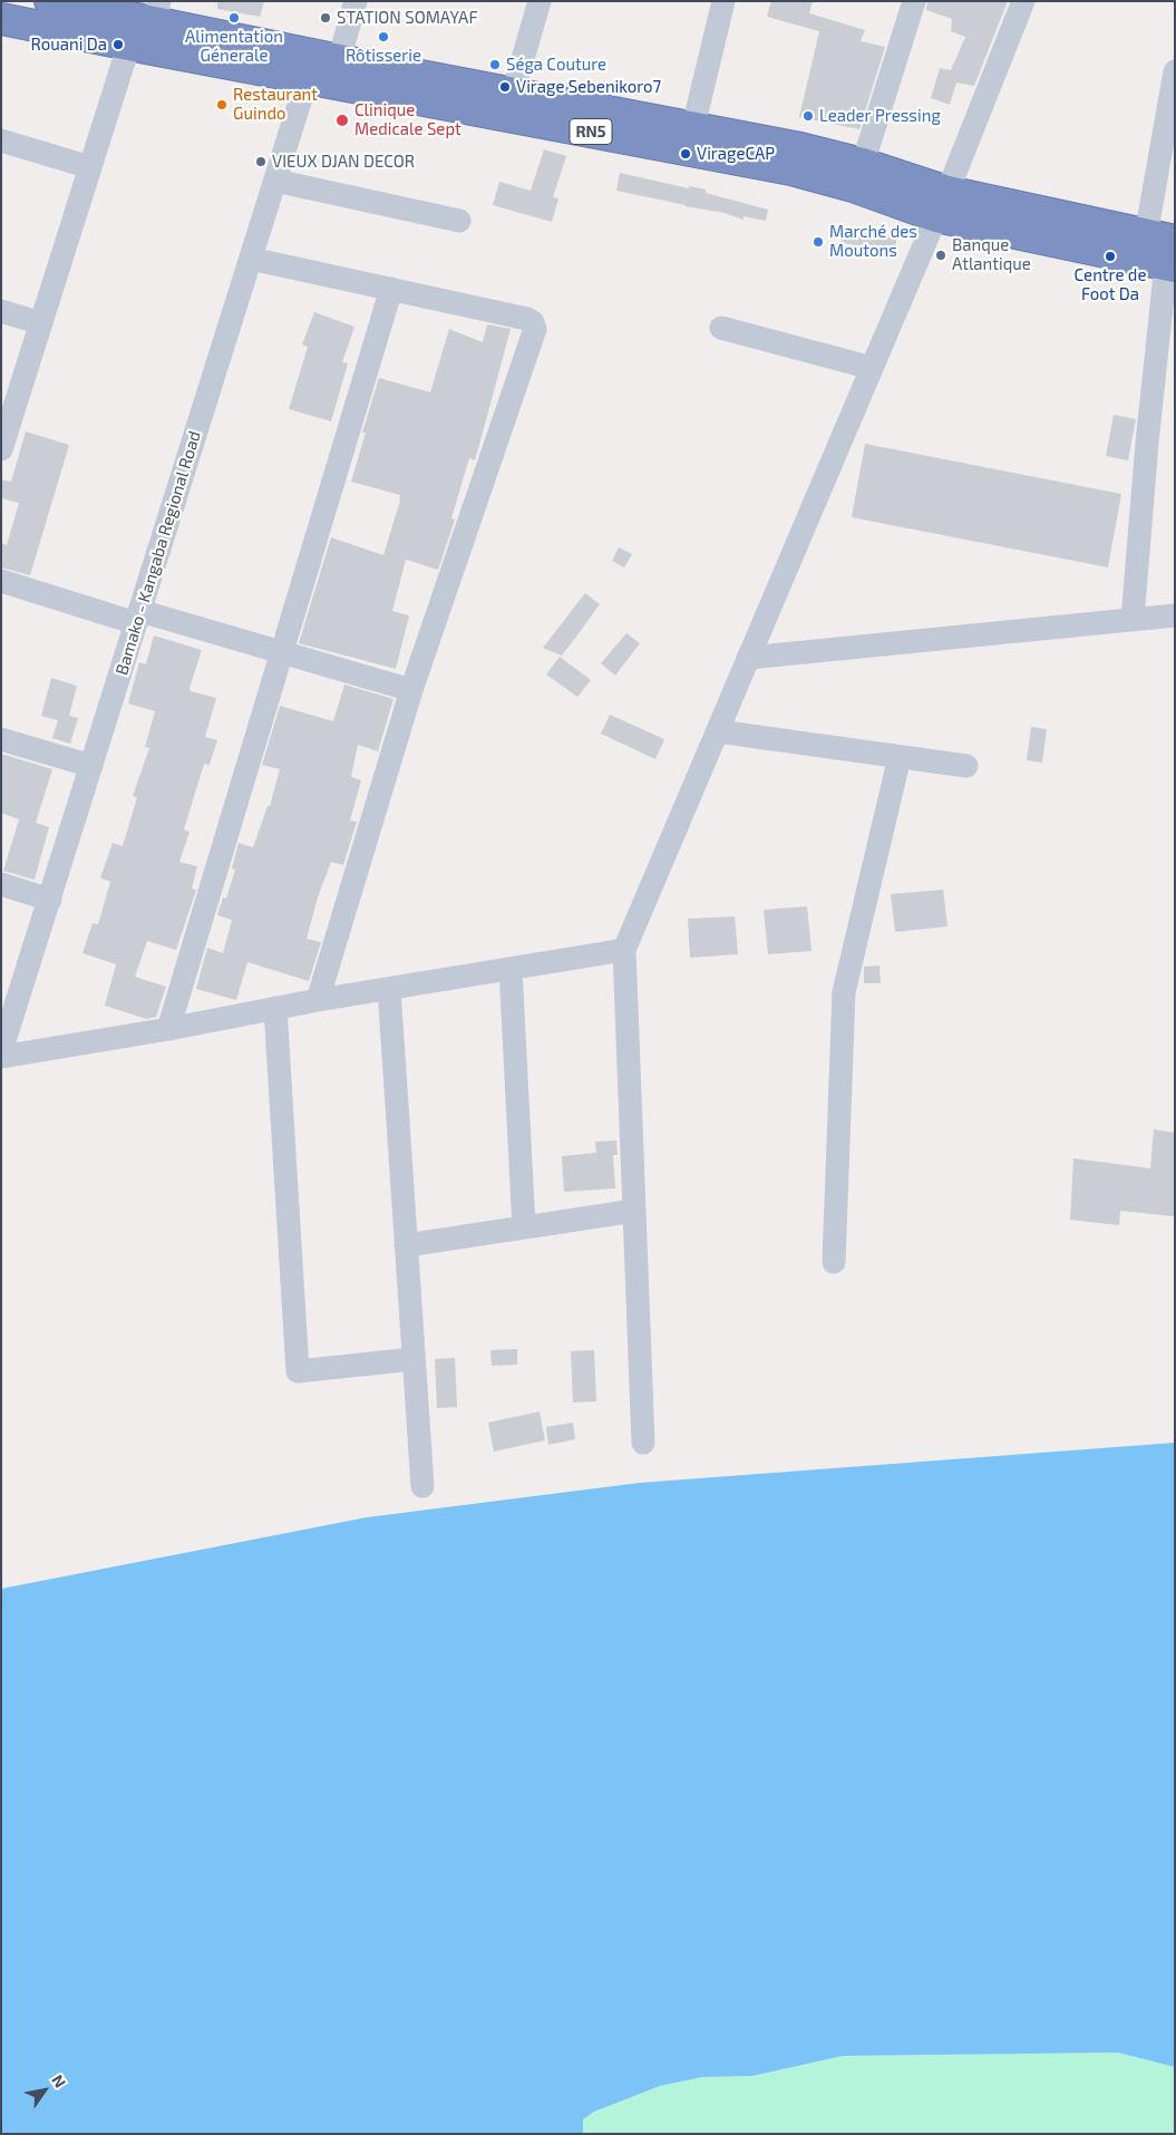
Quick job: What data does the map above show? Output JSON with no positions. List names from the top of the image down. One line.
{"streets":{"highway":["RN5"],"street":["Bamako - Kangaba Regional Road"]},"crossings":[["RN5","Bamako - Kangaba Regional Road"]],"places":["Alimentation Génerale","STATION SOMAYAF","Rôtisserie","Rouani Da","Séga Couture","Virage Sebenikoro7","Restaurant Guindo","Leader Pressing","Clinique Medicale Sept","VirageCAP","VIEUX DJAN DECOR","Marché des Moutons","Banque Atlantique","Centre de Foot Da"],"north":"top right"}
